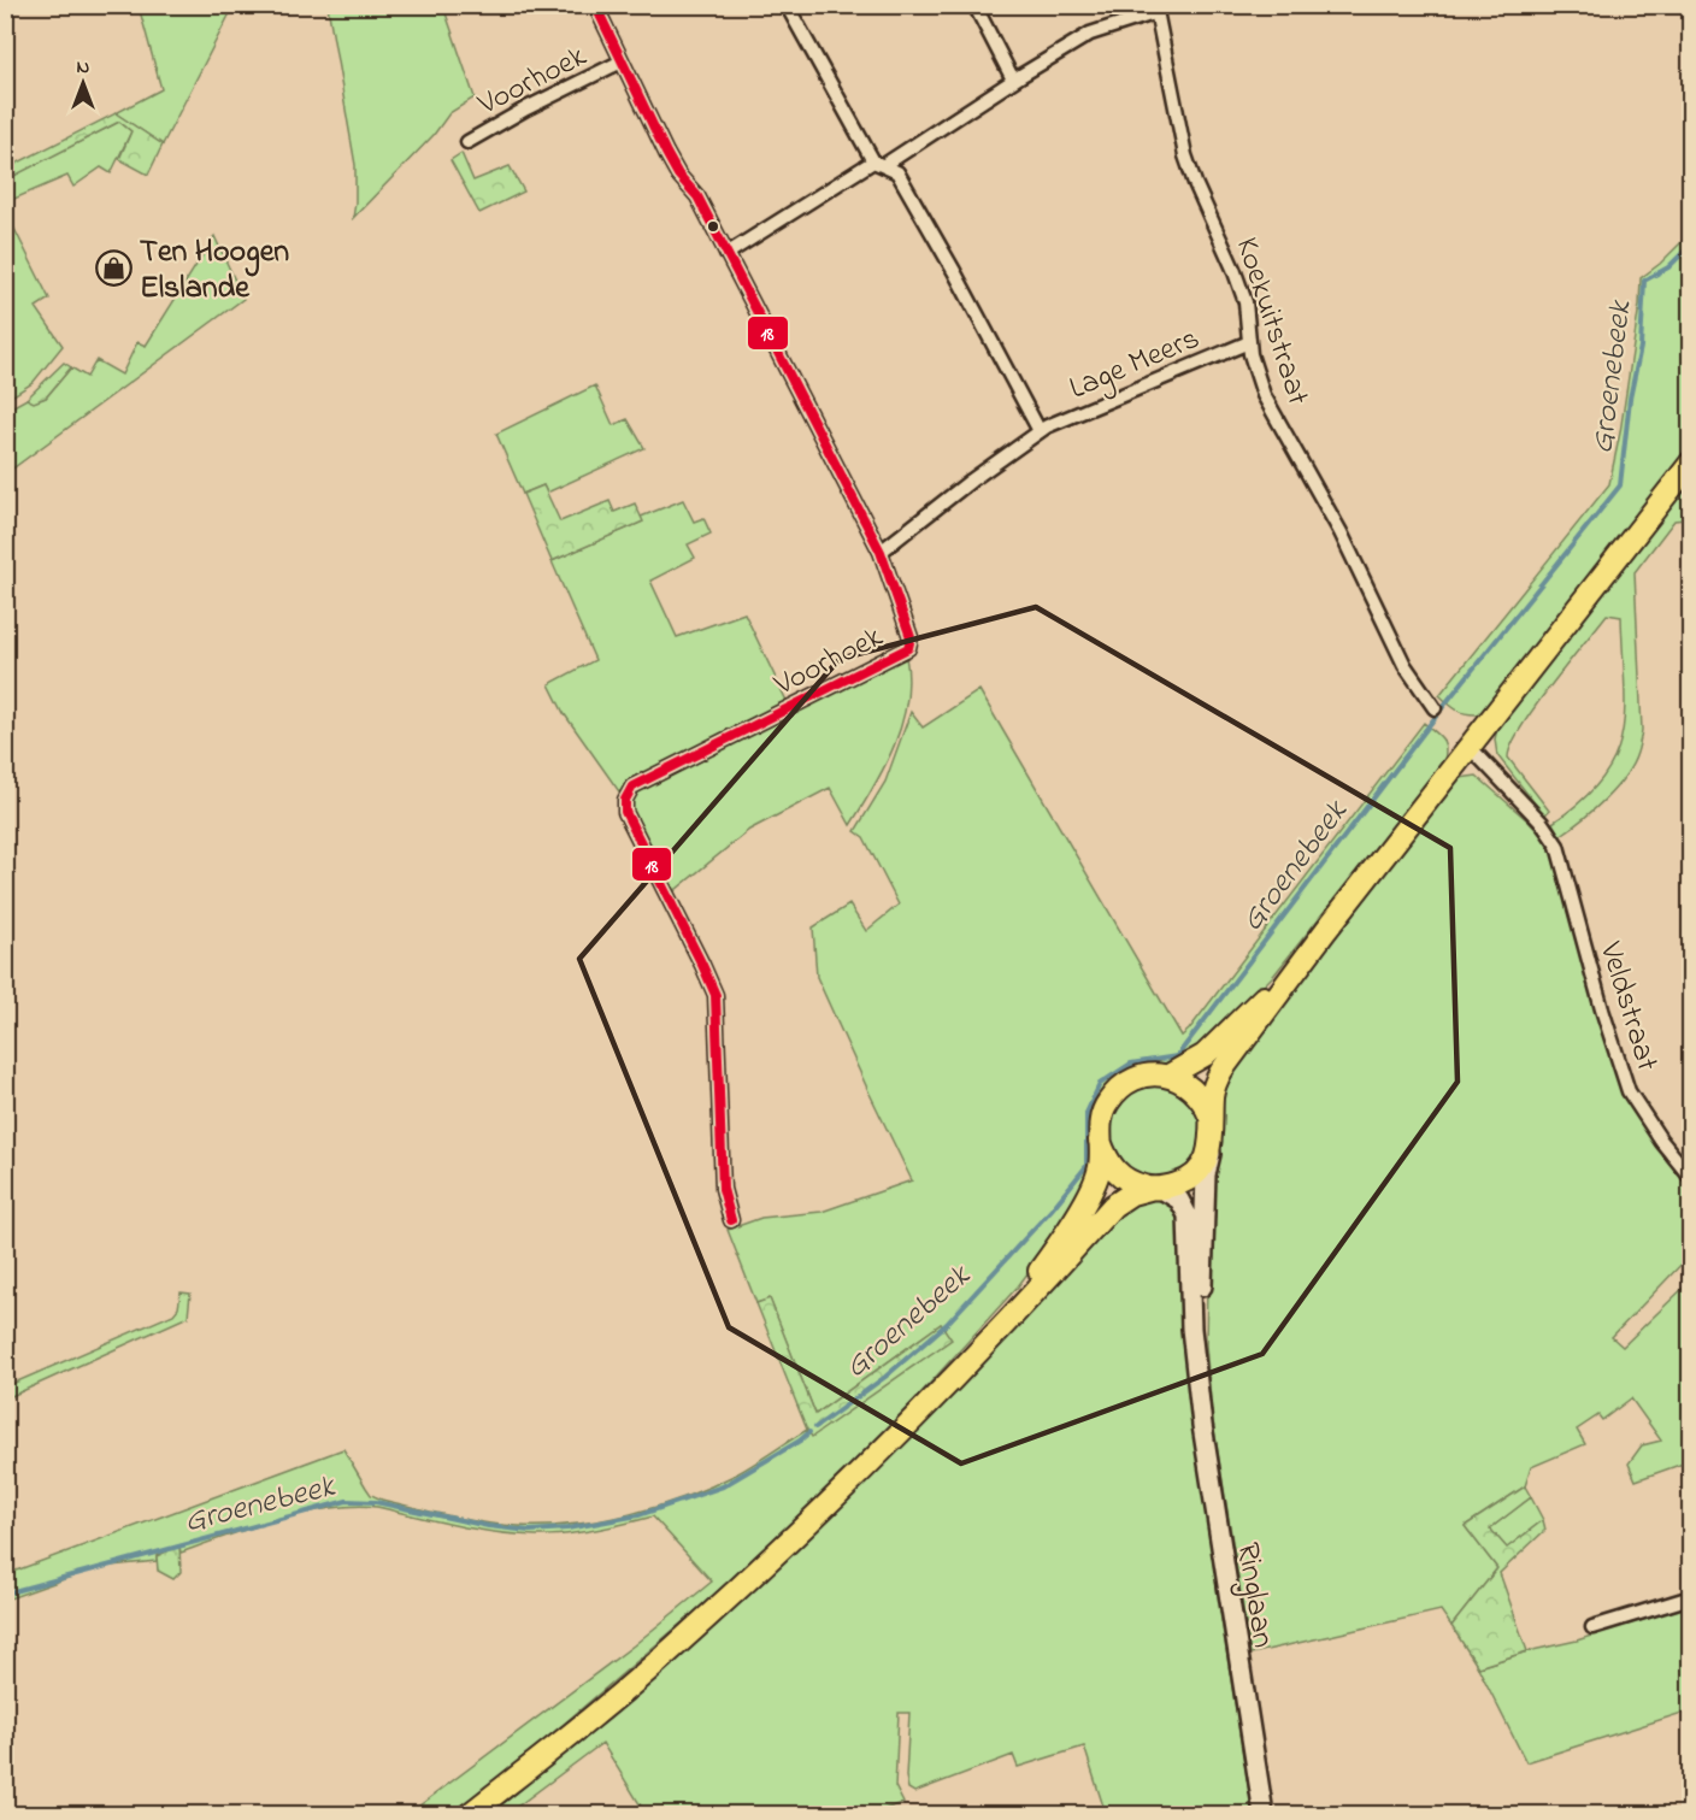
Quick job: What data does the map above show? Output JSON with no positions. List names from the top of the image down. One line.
{"streets":{"main road":["Ringlaan"],"street":["Voorhoek","Koekuitstraat","Lage Meers","Veldstraat"]},"crossings":[["Voorhoek","Lage Meers"],["Koekuitstraat","Lage Meers"]],"water":["Groenebeek"],"places":{"shop":["Ten Hoogen Elslande"]},"lines":["transit line 18"],"north":"top"}
